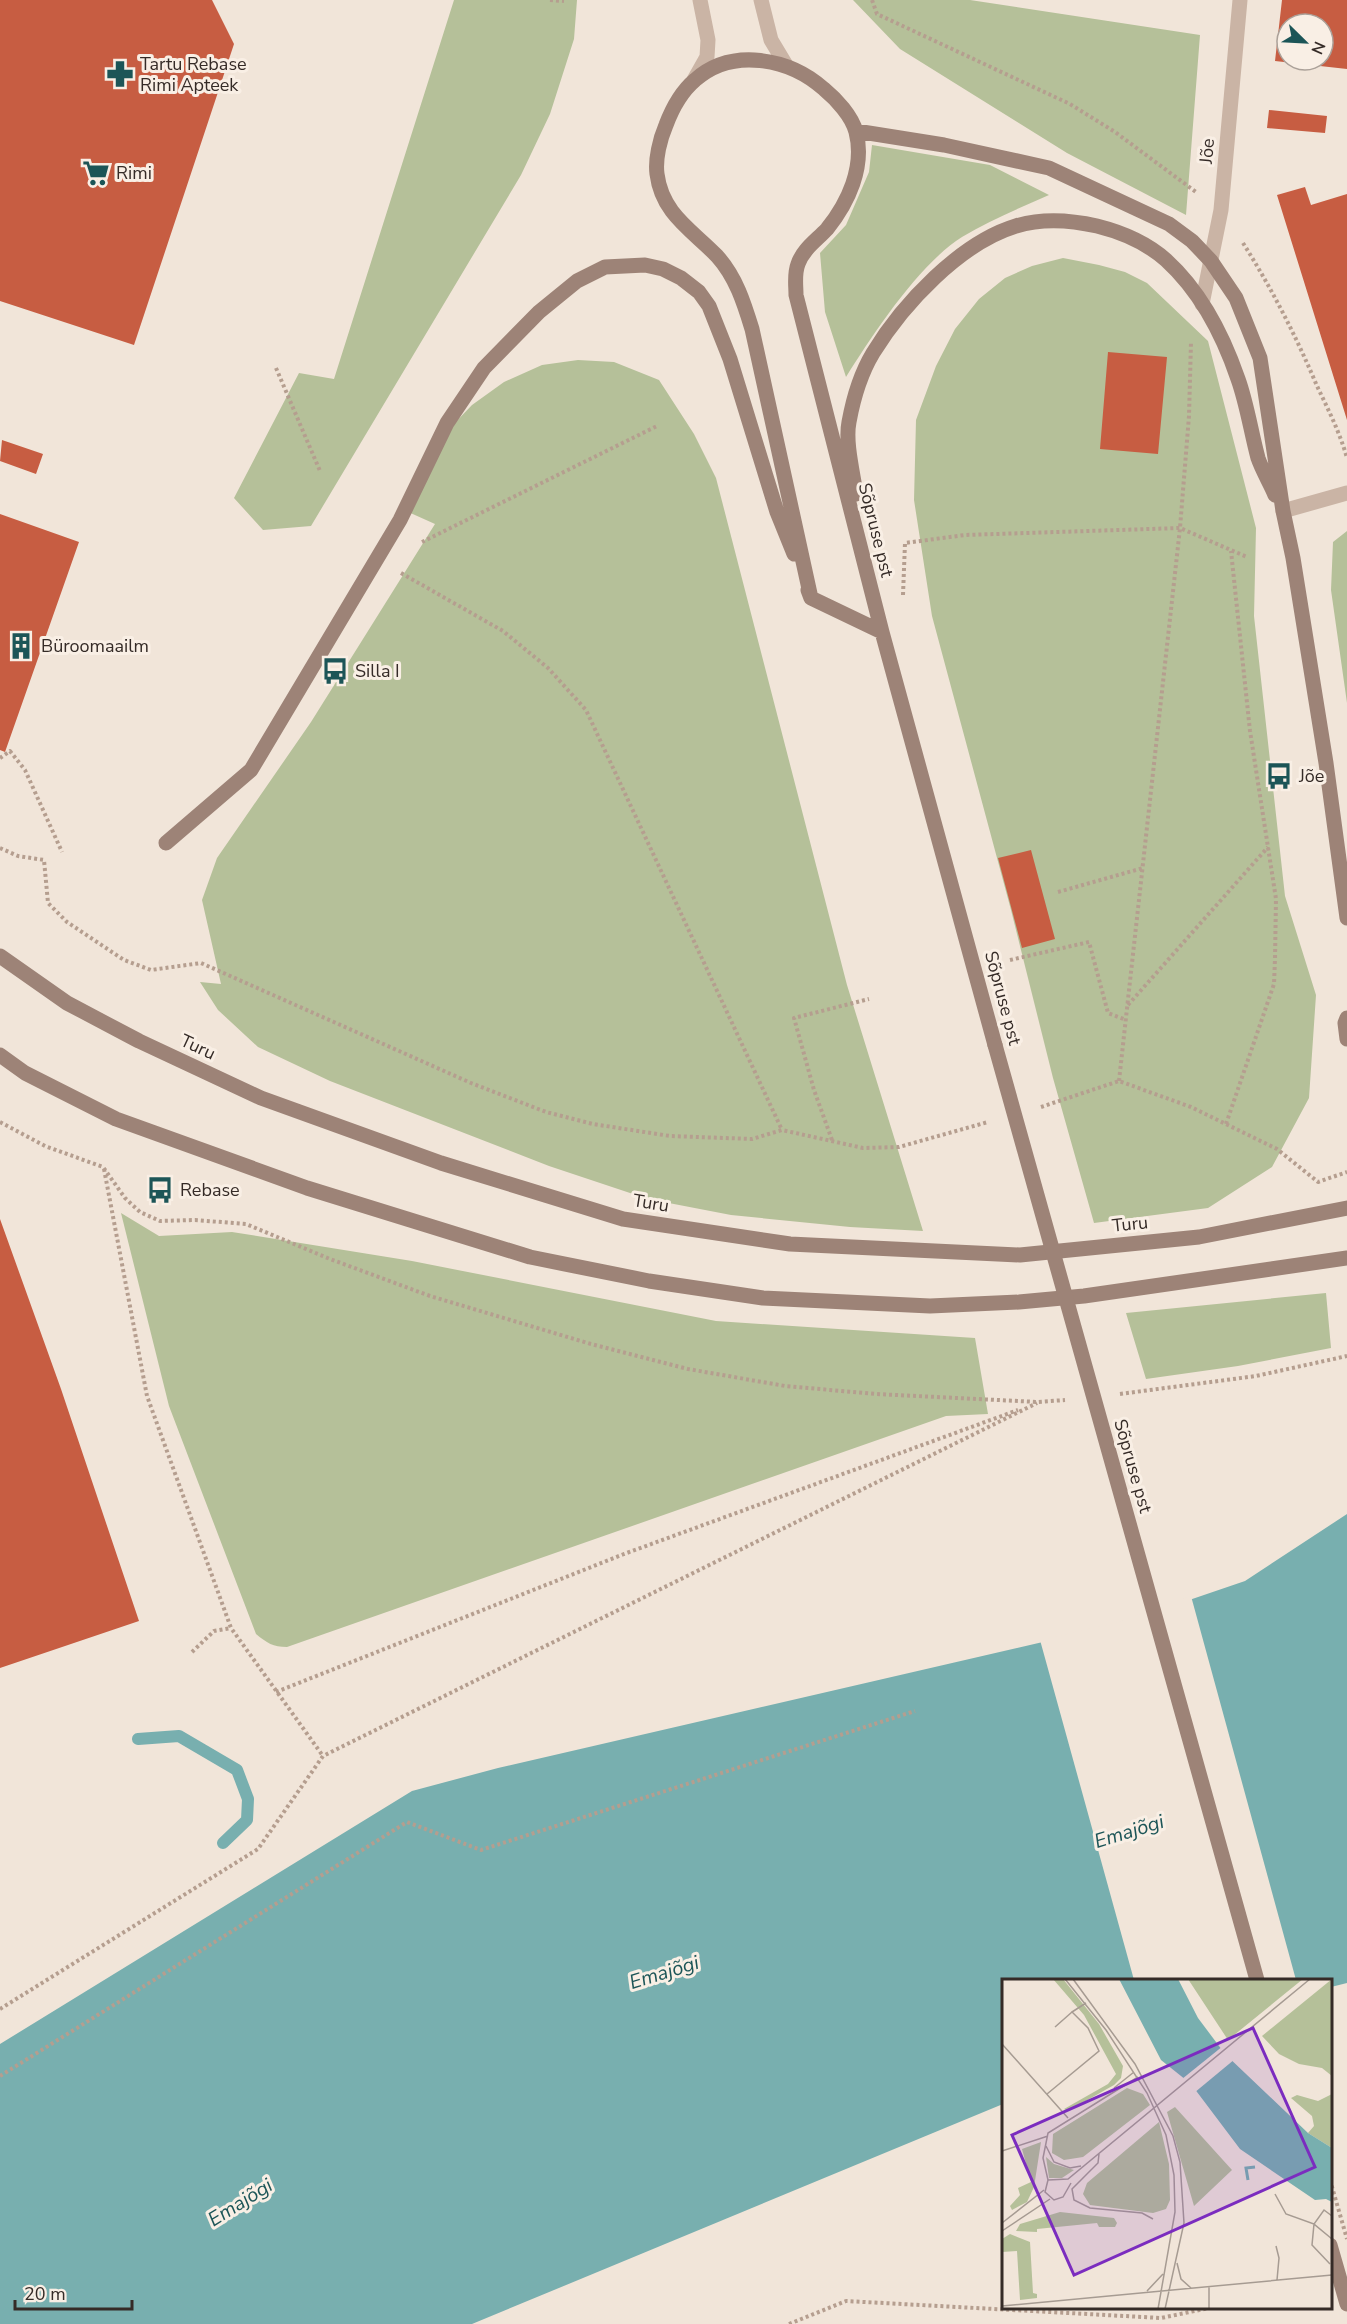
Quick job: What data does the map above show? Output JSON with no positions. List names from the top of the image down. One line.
{"streets":{"main road":["Sõpruse pst","Turu"],"street":["Jõe"]},"water":["Emajõgi"],"places":{"pharmacy":["Tartu Rebase Rimi Apteek"],"supermarket":["Rimi"],"building":["Büroomaailm"],"bus stop":["Silla I","Jõe","Rebase"]},"scale_bar":"20 m","north":"bottom right"}
